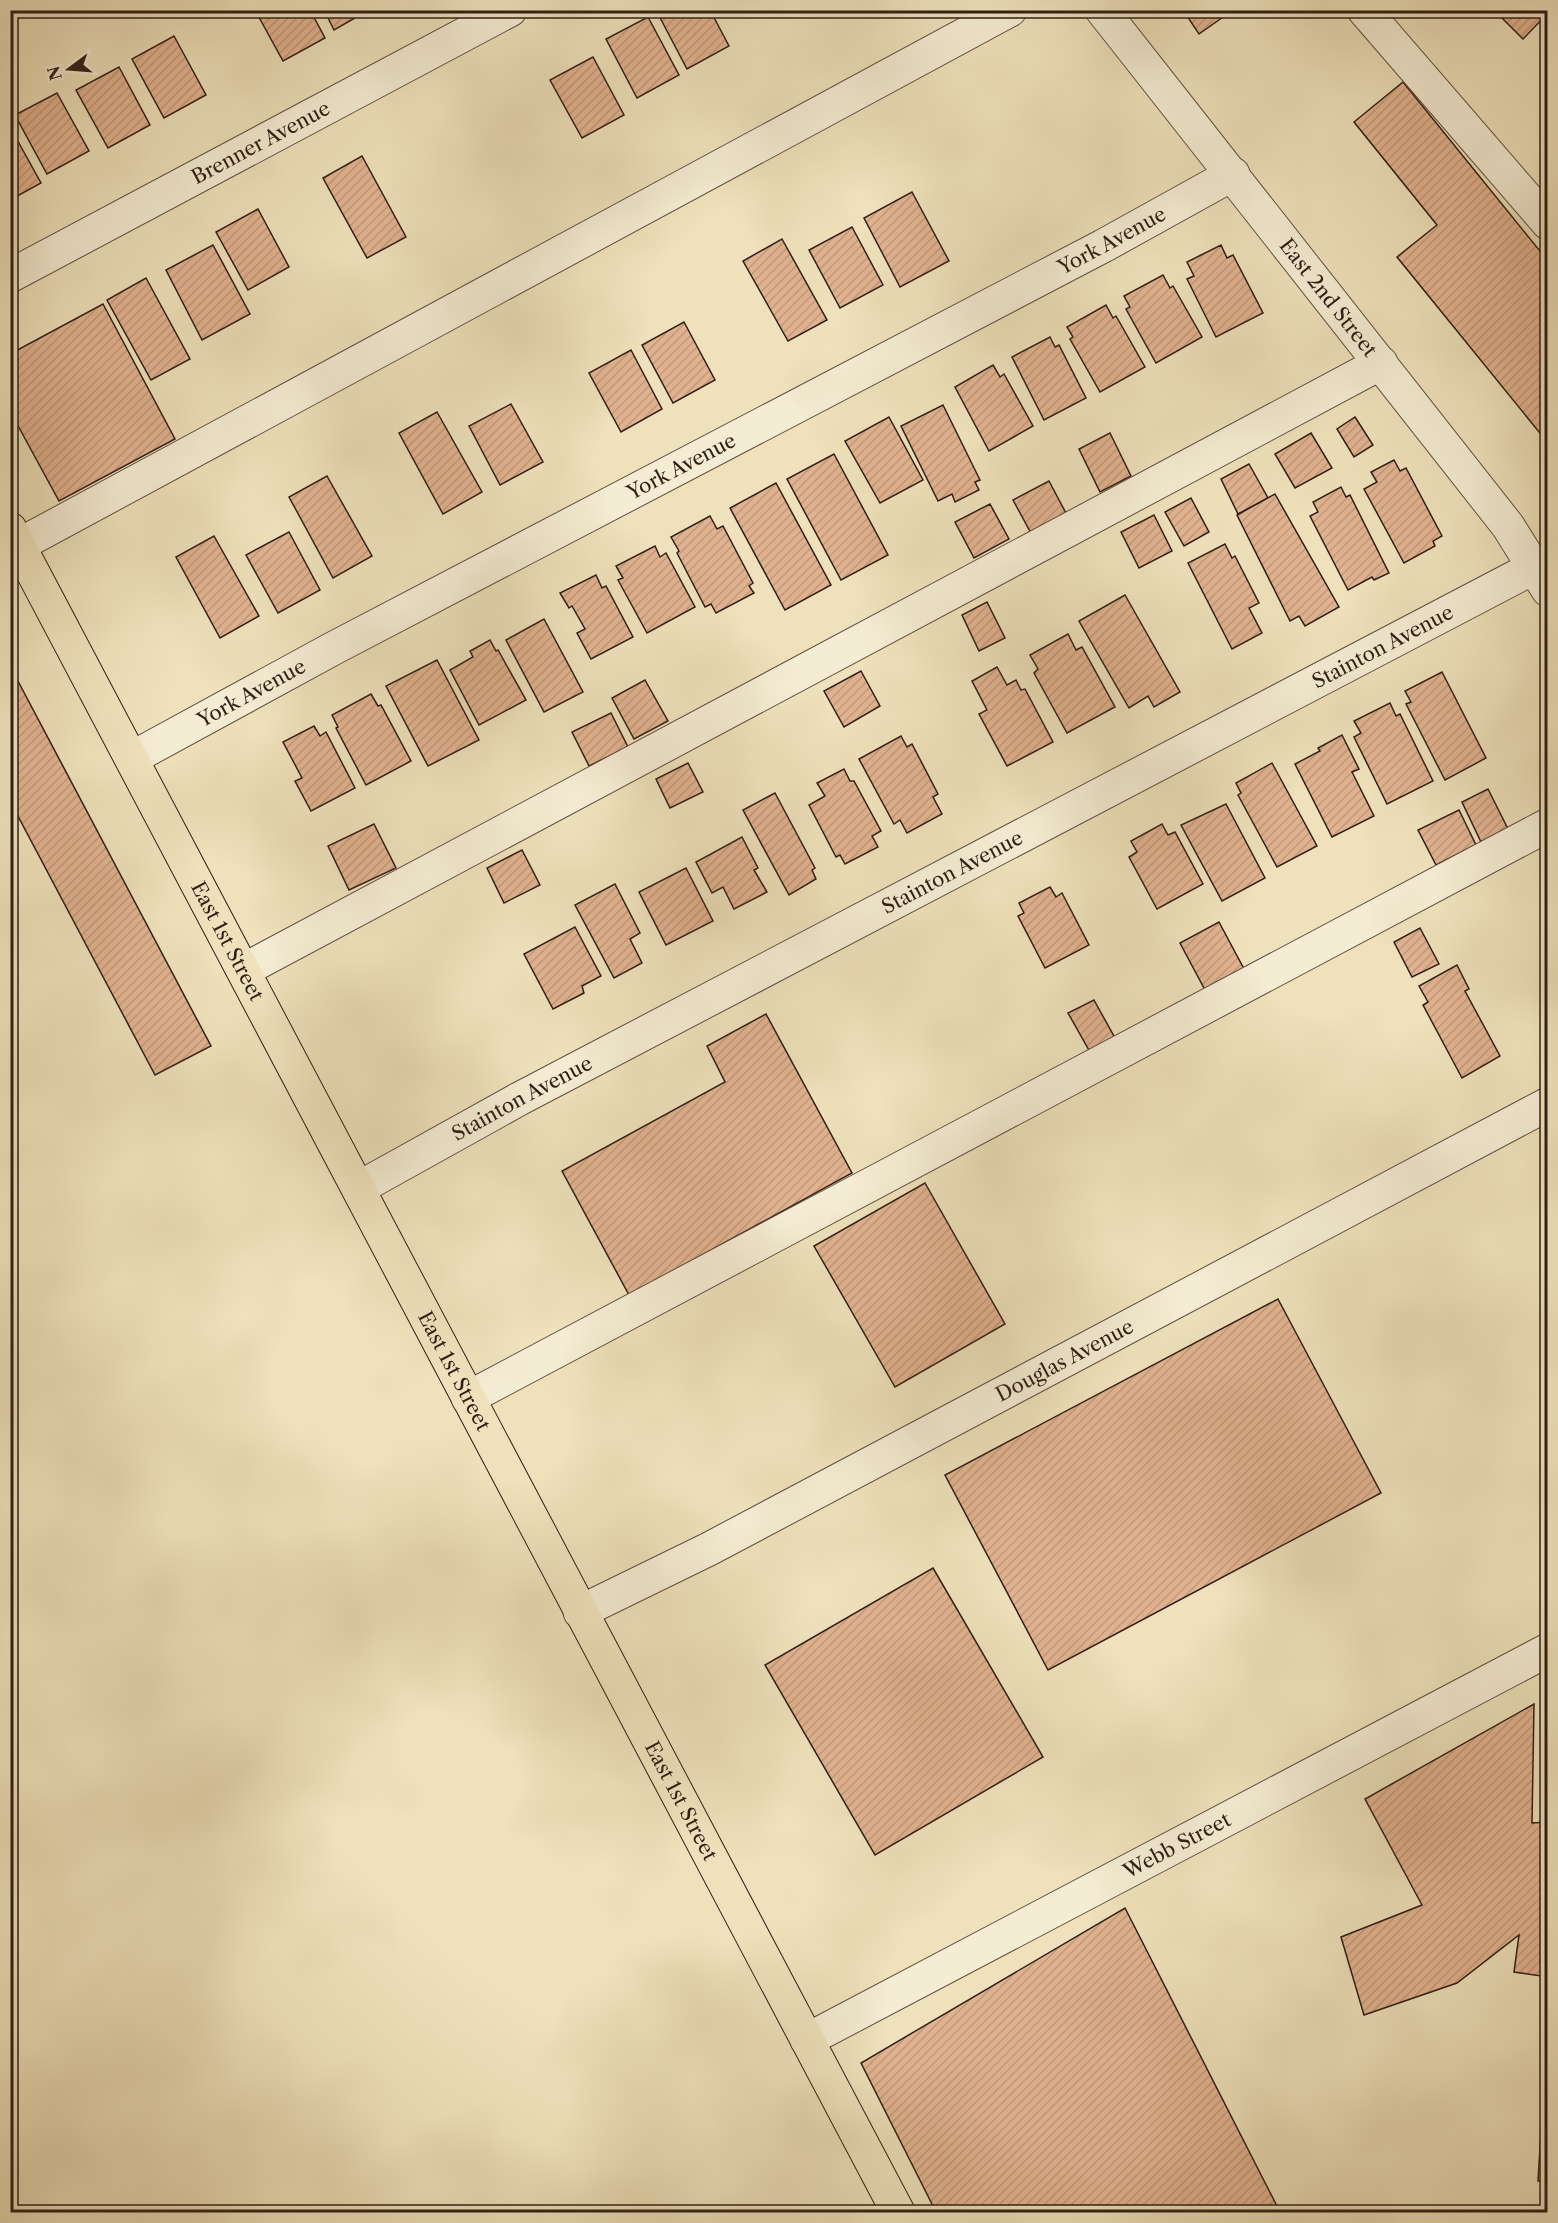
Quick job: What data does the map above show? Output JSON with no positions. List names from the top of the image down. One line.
{"streets":{"main road":["East 1st Street"],"street":["Brenner Avenue","York Avenue","East 2nd Street","Stainton Avenue","Douglas Avenue","Webb Street"]},"crossings":[["York Avenue","East 2nd Street"],["York Avenue","East 1st Street"],["East 2nd Street","Stainton Avenue"],["Stainton Avenue","East 1st Street"],["East 1st Street","Douglas Avenue"],["East 1st Street","Webb Street"]],"north":"left"}
